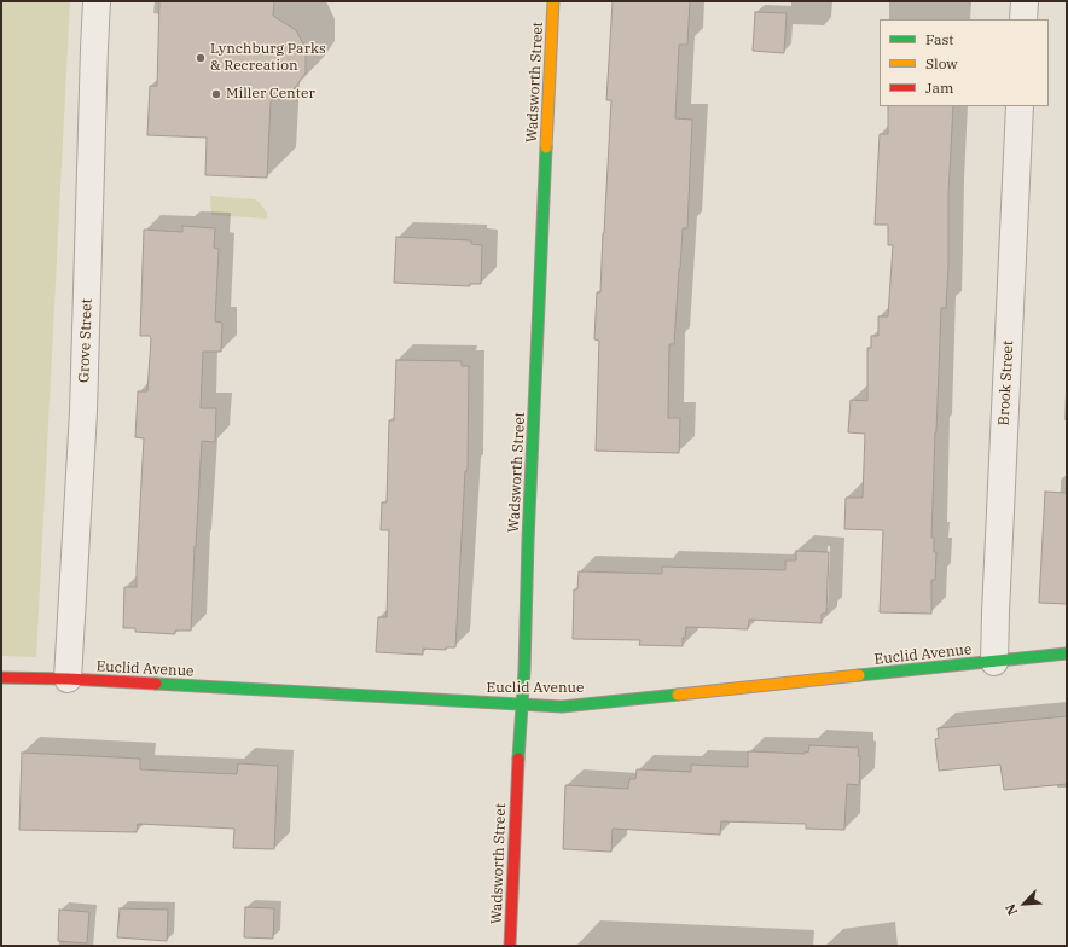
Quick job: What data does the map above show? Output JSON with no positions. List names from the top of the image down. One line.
{"streets":{"street":["Wadsworth Street","Grove Street","Brook Street","Euclid Avenue"]},"crossings":[["Wadsworth Street","Euclid Avenue"],["Grove Street","Euclid Avenue"],["Brook Street","Euclid Avenue"]],"places":["Lynchburg Parks & Recreation","Miller Center"],"legend":["Fast","Slow","Jam"],"north":"bottom left"}
